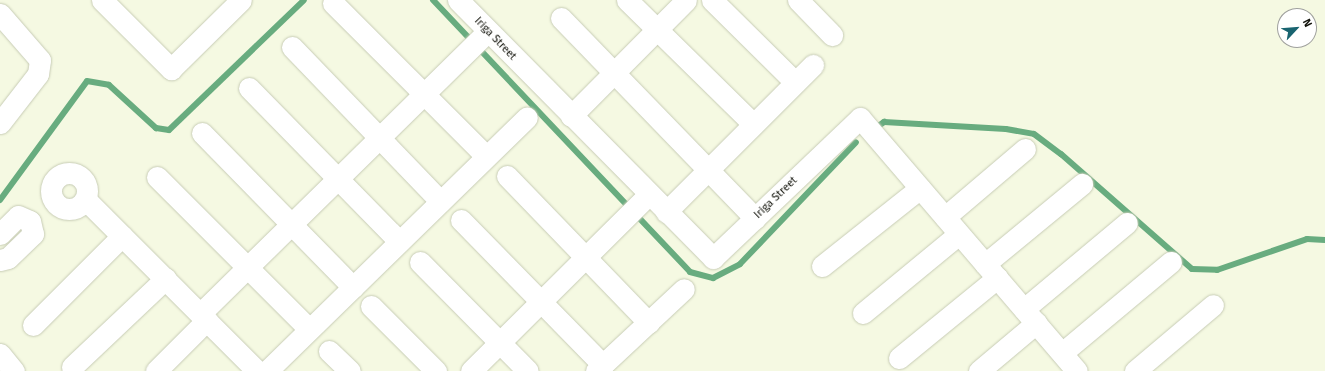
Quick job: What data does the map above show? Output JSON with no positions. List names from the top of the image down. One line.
{"streets":{"street":["Iriga Street"]},"north":"top right"}
